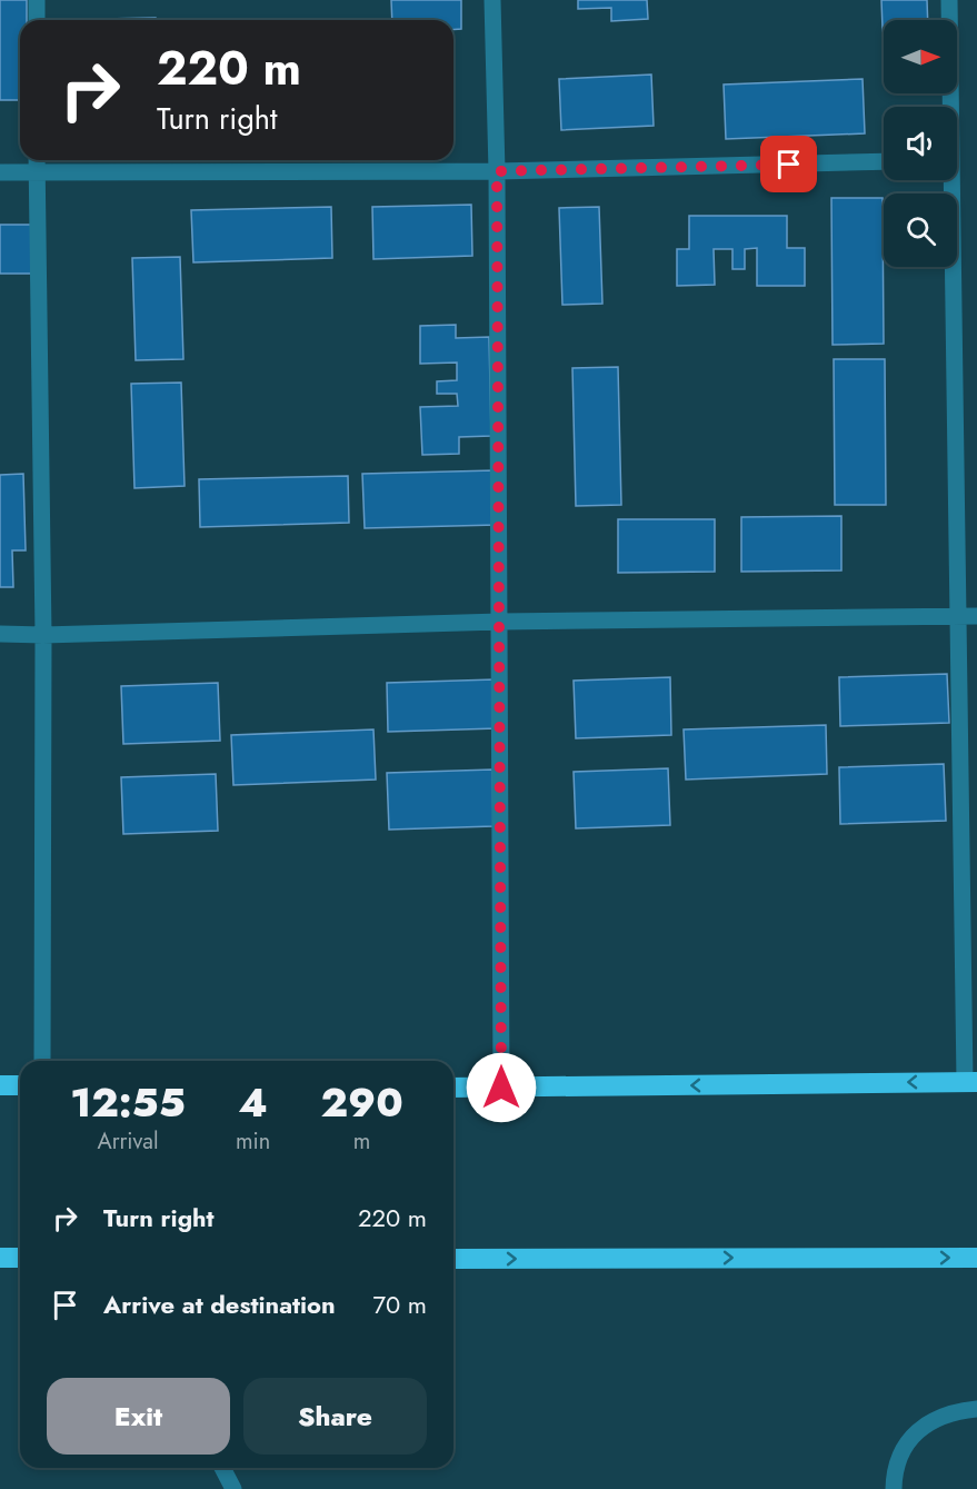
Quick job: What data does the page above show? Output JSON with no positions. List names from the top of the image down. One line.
{"north":"right","page":{"turn":["220 m","Turn right"],"eta":["12:55","Arrival","4","min","290","m"],"list":[{"name":"Turn right","value":"220 m"},{"name":"Arrive at destination","value":"70 m"}],"buttons":["Exit","Share"]}}
